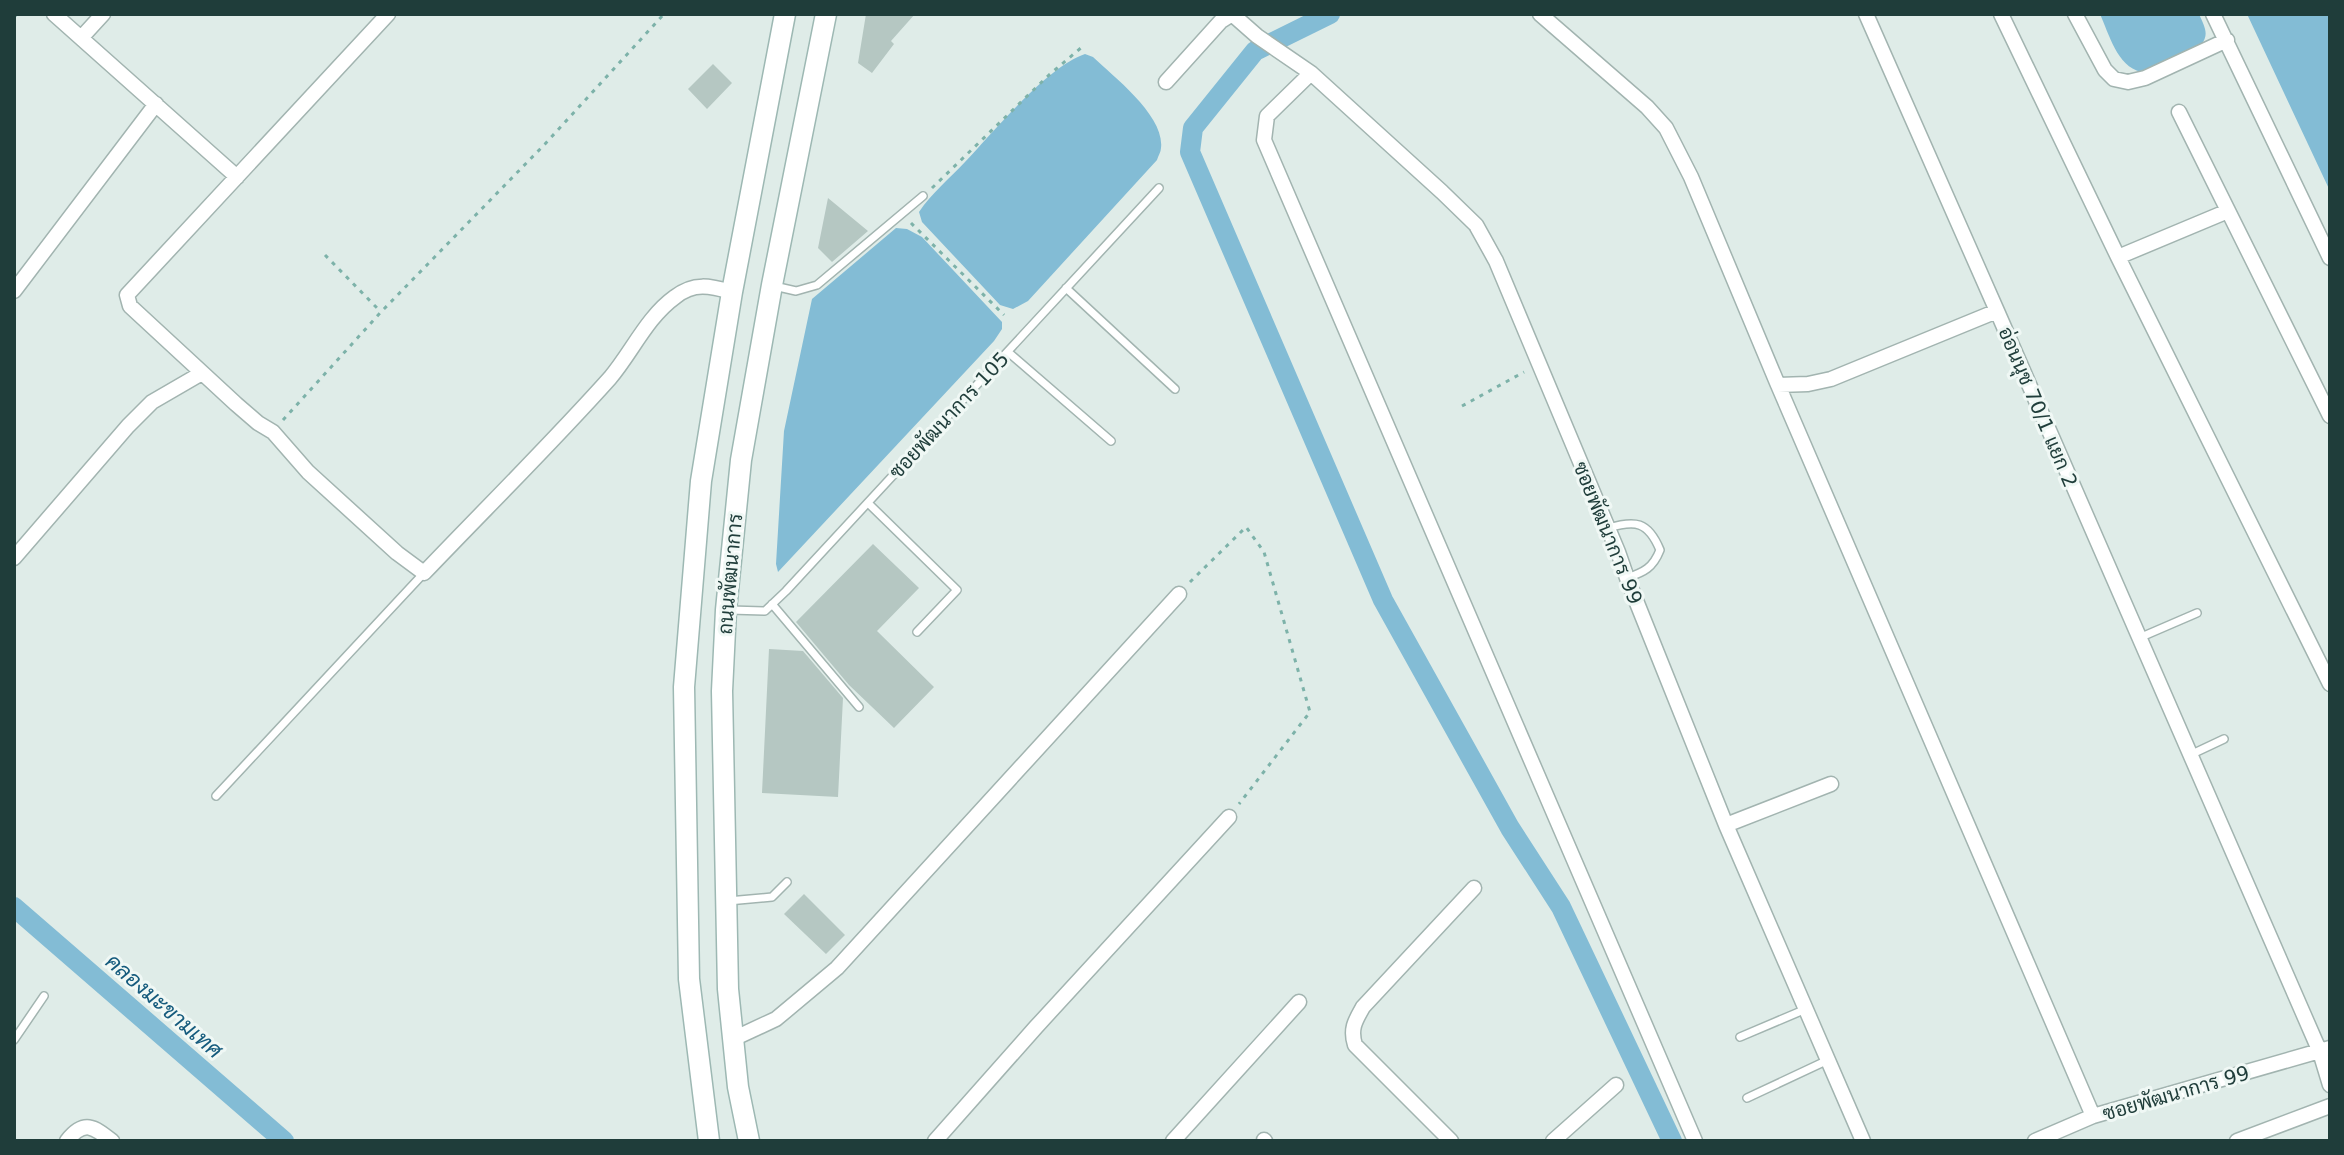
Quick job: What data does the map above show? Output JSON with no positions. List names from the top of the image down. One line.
{"streets":{"main road":["ถนนพัฒนาการ"],"street":["อ่อนนุช 70/1 แยก 2","ซอยพัฒนาการ 99"],"lane":["ซอยพัฒนาการ 105"]},"crossings":[["อ่อนนุช 70/1 แยก 2","ซอยพัฒนาการ 99"]],"water":["คลองมะขามเทศ"]}
